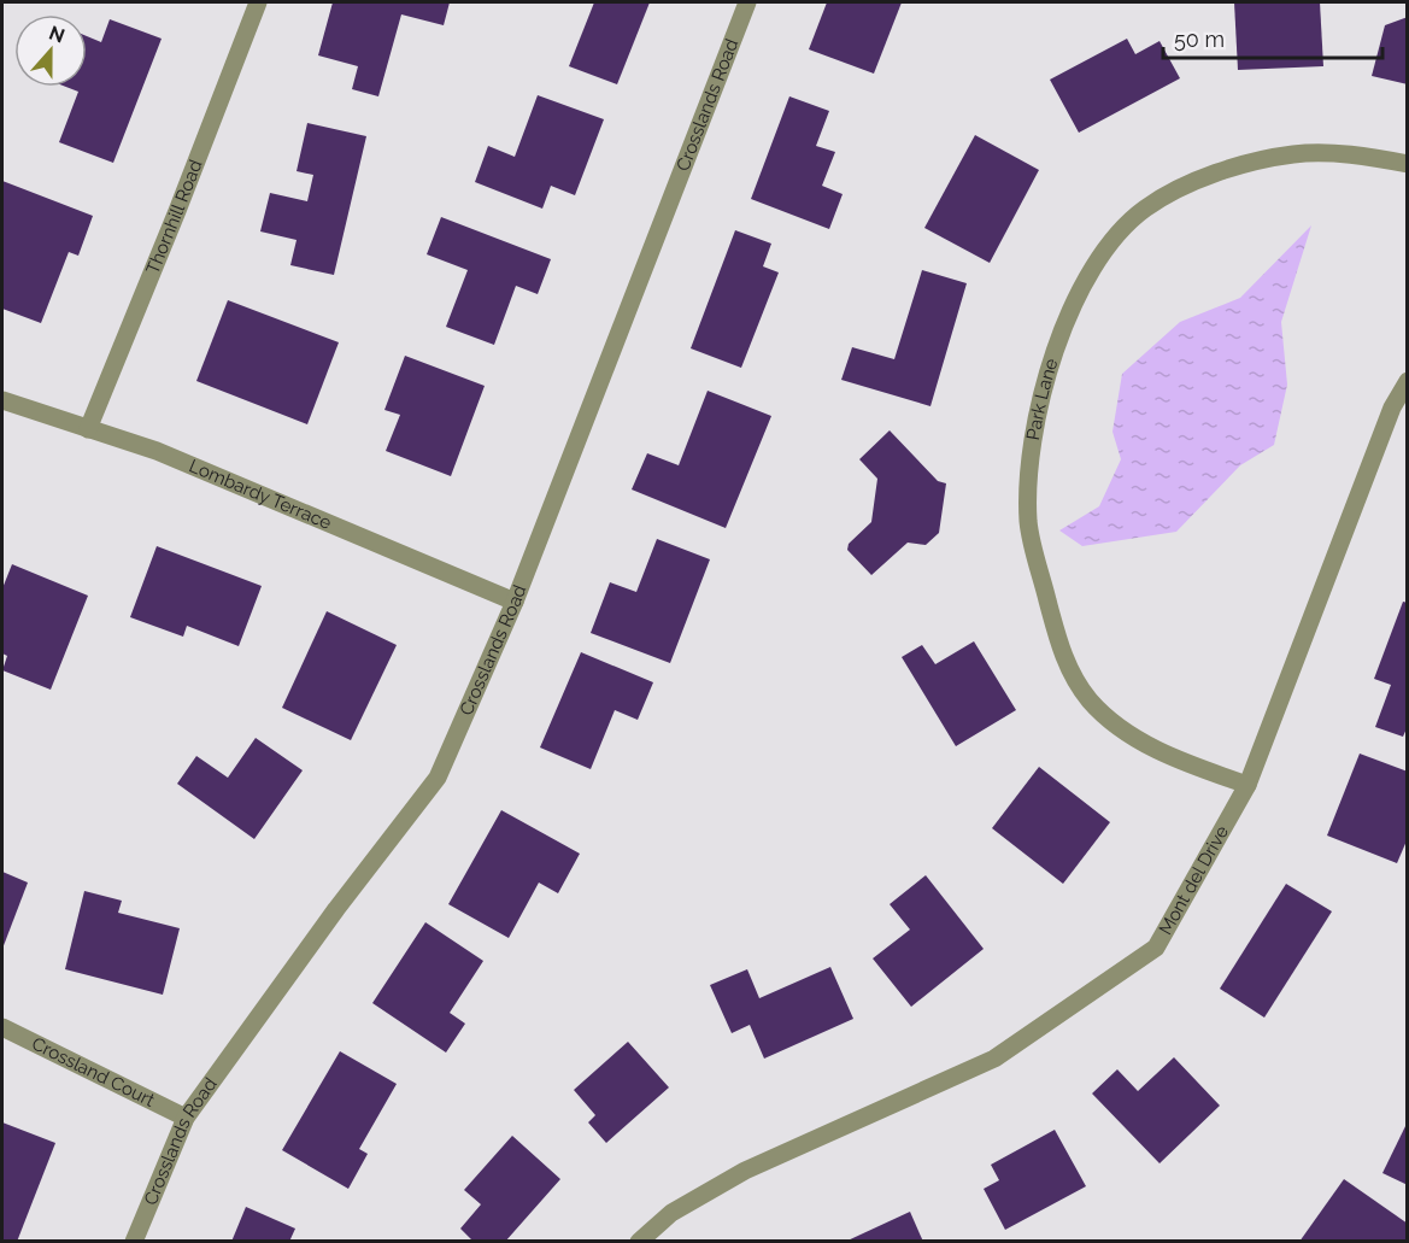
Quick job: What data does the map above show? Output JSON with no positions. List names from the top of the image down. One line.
{"streets":{"street":["Crosslands Road","Thornhill Road","Park Lane","Lombardy Terrace","Mont del Drive","Crossland Court"]},"crossings":[["Crosslands Road","Lombardy Terrace"],["Crosslands Road","Crossland Court"],["Thornhill Road","Lombardy Terrace"],["Park Lane","Mont del Drive"]],"scale_bar":"50 m","north":"top"}
